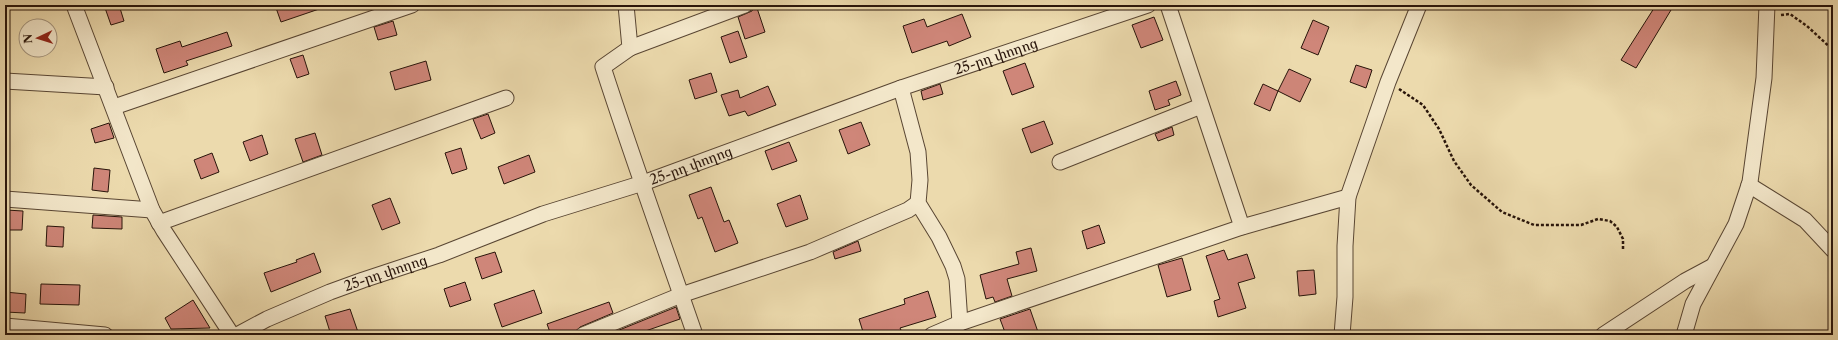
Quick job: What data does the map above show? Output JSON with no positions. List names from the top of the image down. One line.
{"streets":{"street":["25-րդ փողոց"]},"north":"left"}
